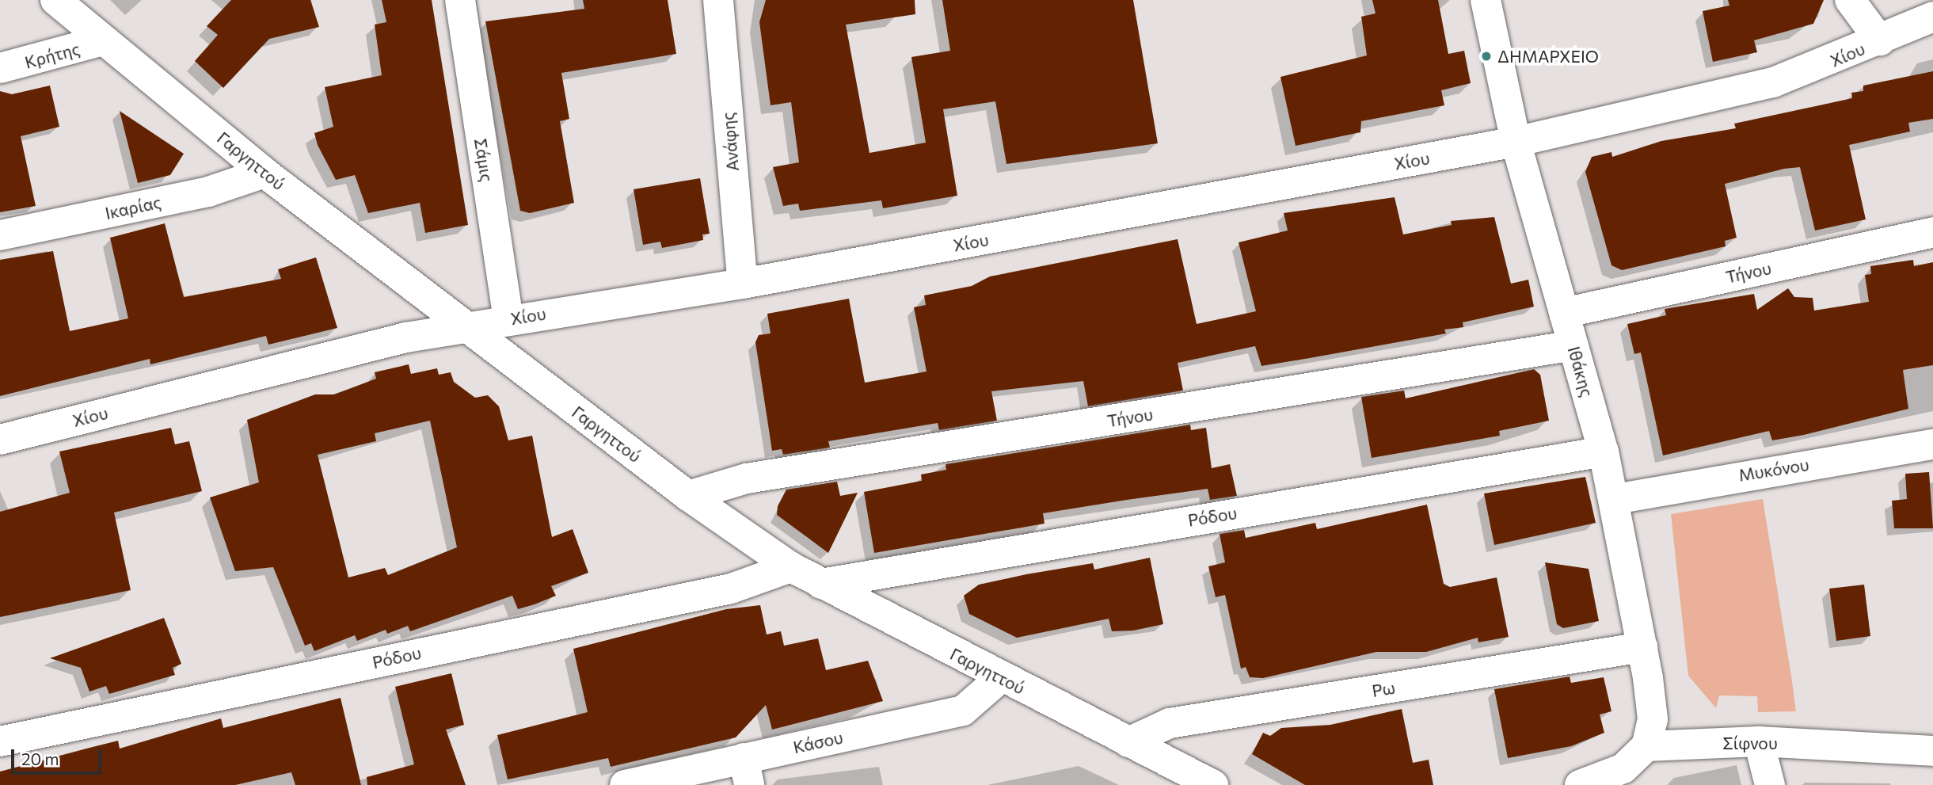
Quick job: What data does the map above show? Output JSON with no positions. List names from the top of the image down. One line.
{"streets":{"street":["Χίου","Κρήτης","Ανάφης","Σάμις","Γαργηττού","Ικαρίας","Τήνου","Ιθάκης","Μυκόνου","Ρόδου","Ρω","Κάσου","Σίφνου"]},"crossings":[["Χίου","Ανάφης"],["Χίου","Σάμις"],["Χίου","Γαργηττού"],["Χίου","Ιθάκης"],["Κρήτης","Γαργηττού"],["Γαργηττού","Ικαρίας"],["Γαργηττού","Τήνου"],["Γαργηττού","Ρόδου"],["Γαργηττού","Ρω"],["Γαργηττού","Κάσου"],["Τήνου","Ιθάκης"],["Ιθάκης","Μυκόνου"],["Ιθάκης","Ρόδου"],["Ιθάκης","Ρω"],["Ιθάκης","Σίφνου"]],"places":["ΔΗΜΑΡΧΕΙΟ"],"scale_bar":"20 m"}
